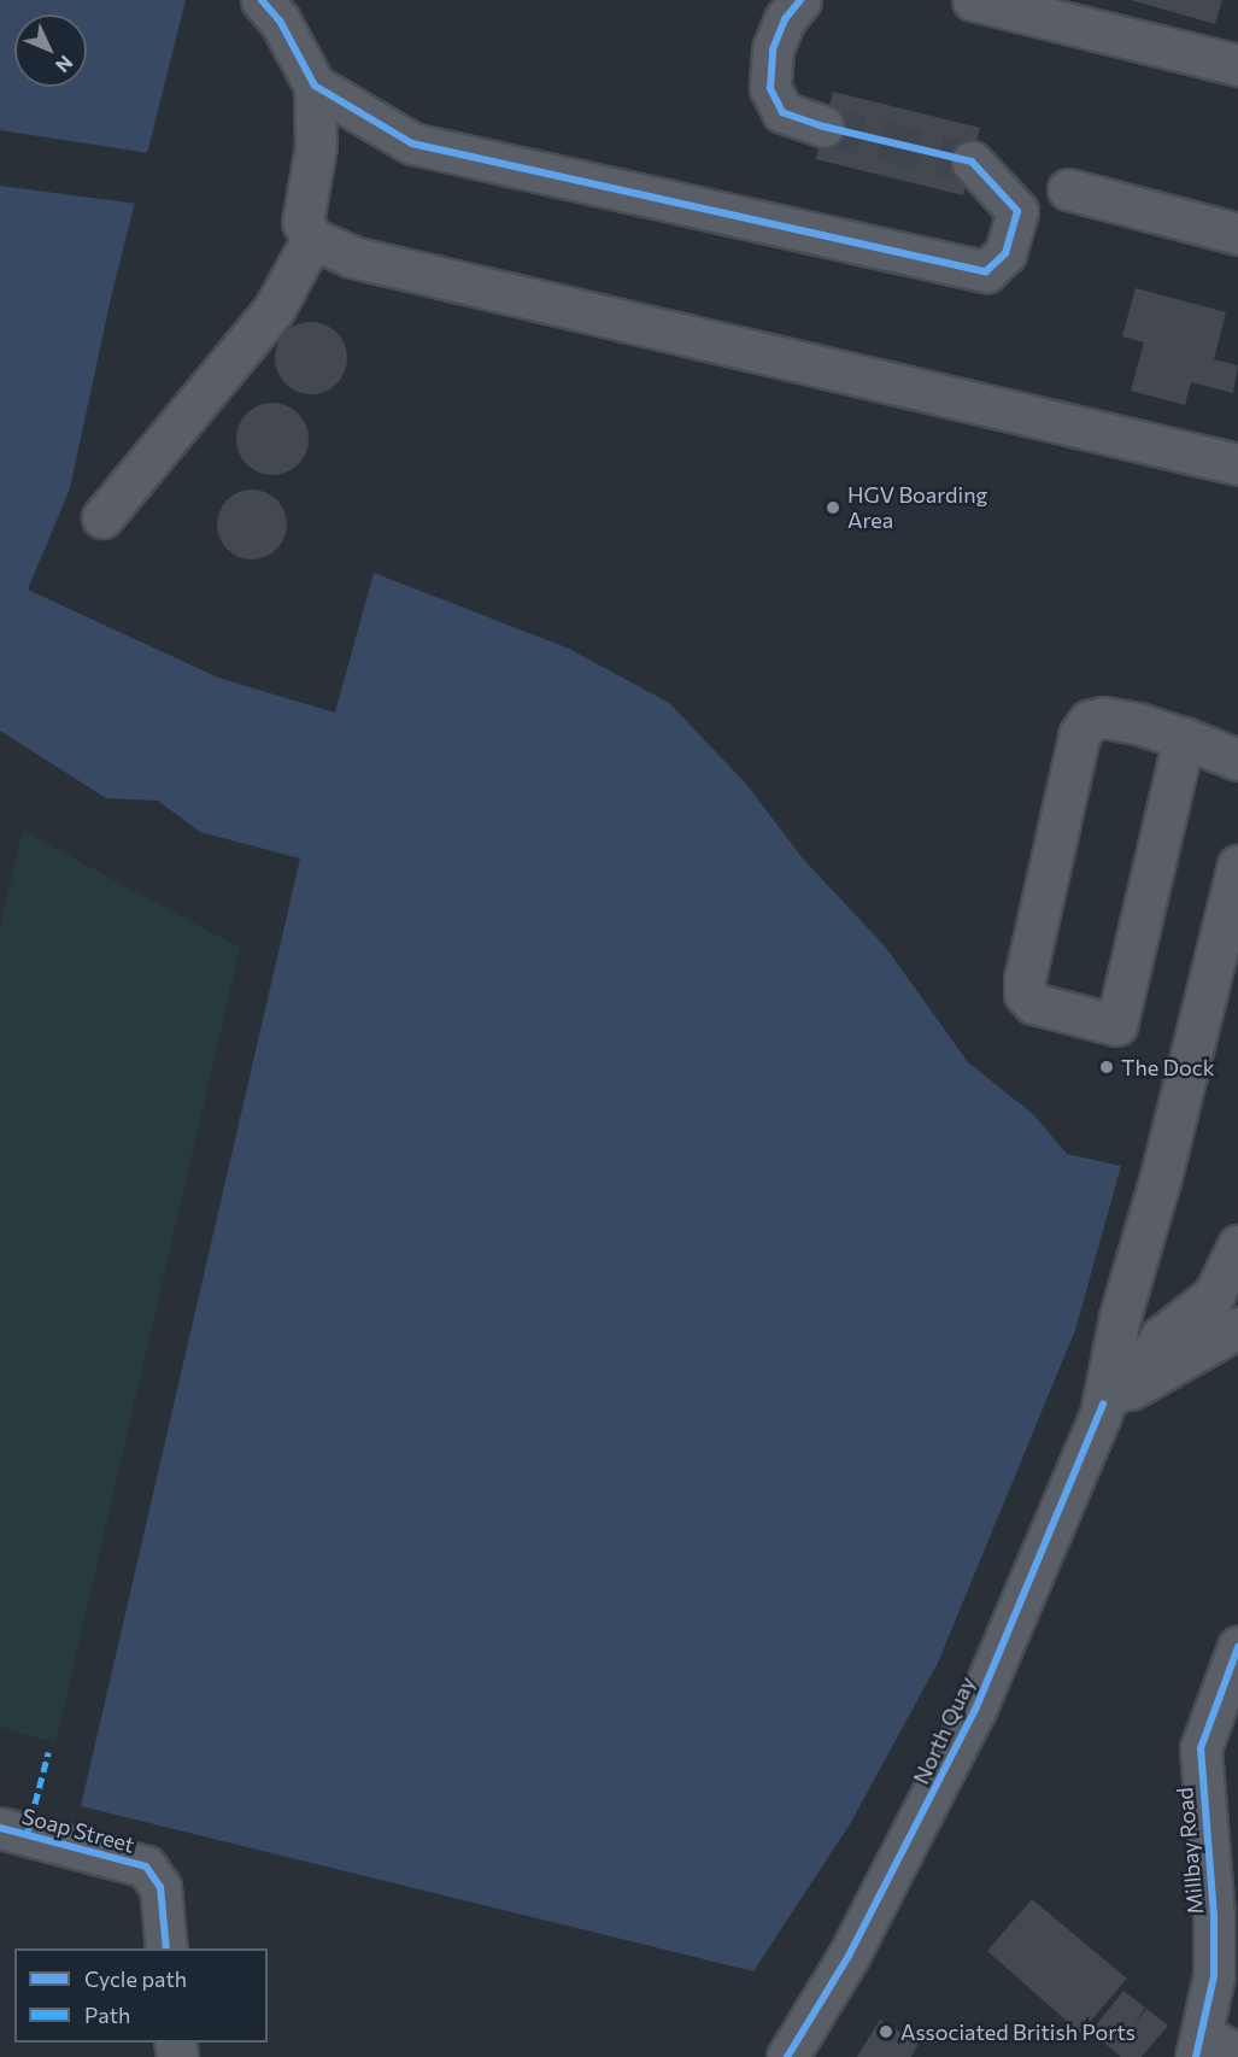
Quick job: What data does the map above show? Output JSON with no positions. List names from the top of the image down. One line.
{"streets":{"street":["North Quay","Soap Street","Millbay Road"]},"places":["HGV Boarding Area","The Dock","Associated British Ports"],"legend":["Cycle path","Path"],"north":"bottom right"}
